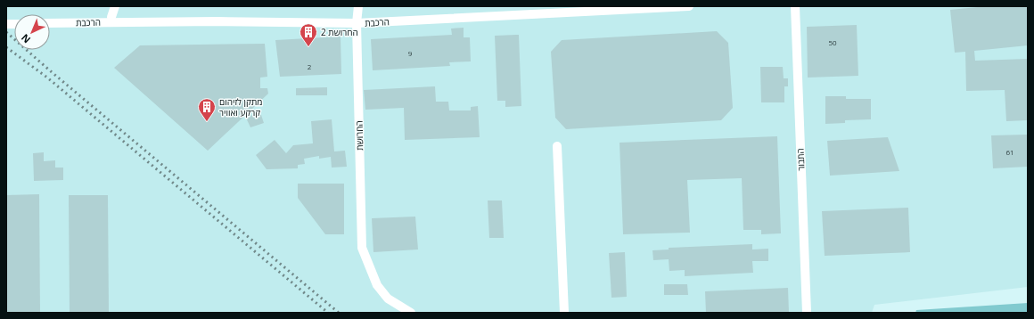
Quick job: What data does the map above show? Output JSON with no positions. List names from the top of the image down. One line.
{"streets":{"street":["הרכבת","החרושת","התבור"]},"crossings":[["הרכבת","החרושת"]],"places":{"building":["החרושת 2","מתקן לזיהום קרקע ואוויר"]},"house_numbers":["50","9","2","61"],"north":"bottom left"}
